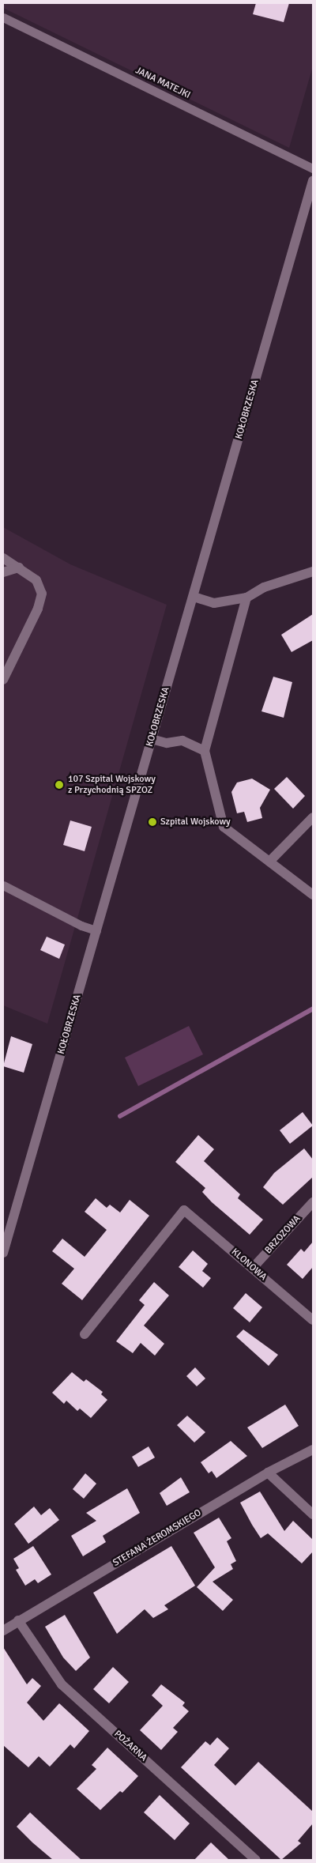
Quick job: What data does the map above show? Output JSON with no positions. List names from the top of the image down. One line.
{"streets":{"street":["KOŁOBRZESKA","BRZOZOWA","KLONOWA","STEFANA ŻEROMSKIEGO","POŻARNA"],"lane":["JANA MATEJKI"]},"crossings":[["BRZOZOWA","KLONOWA"],["STEFANA ŻEROMSKIEGO","POŻARNA"]],"places":["107 Szpital Wojskowy z Przychodnią SPZOZ","Szpital Wojskowy"]}
